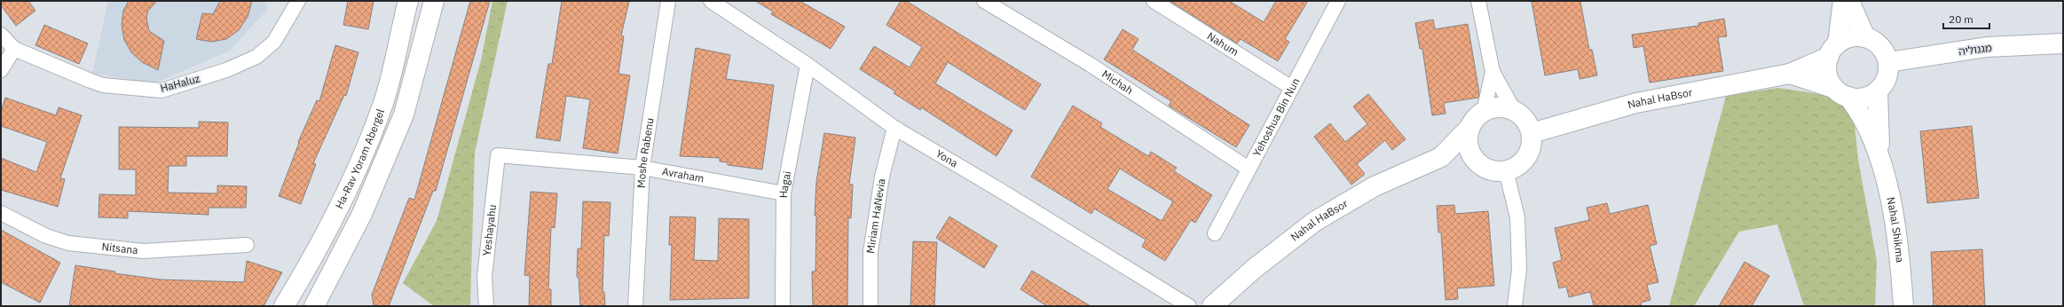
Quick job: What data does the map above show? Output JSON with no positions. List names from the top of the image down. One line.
{"streets":{"street":["Nahum","מגנוליה","Michah","HaHaluz","Nahal HaBsor","Yehoshua Bin Nun","Moshe Rabenu","Ha-Rav Yoram Abergel","Yona","Avraham","Hagai","Miriam HaNevia","Yeshayahu","Nahal Shikma","Nitsana"]},"crossings":[["Nahum","Yehoshua Bin Nun"],["מגנוליה","Nahal HaBsor"],["מגנוליה","Nahal Shikma"],["Michah","Yehoshua Bin Nun"],["Nahal HaBsor","Nahal Shikma"],["Moshe Rabenu","Avraham"],["Yona","Hagai"],["Yona","Miriam HaNevia"],["Avraham","Hagai"],["Avraham","Yeshayahu"]],"scale_bar":"20 m"}
